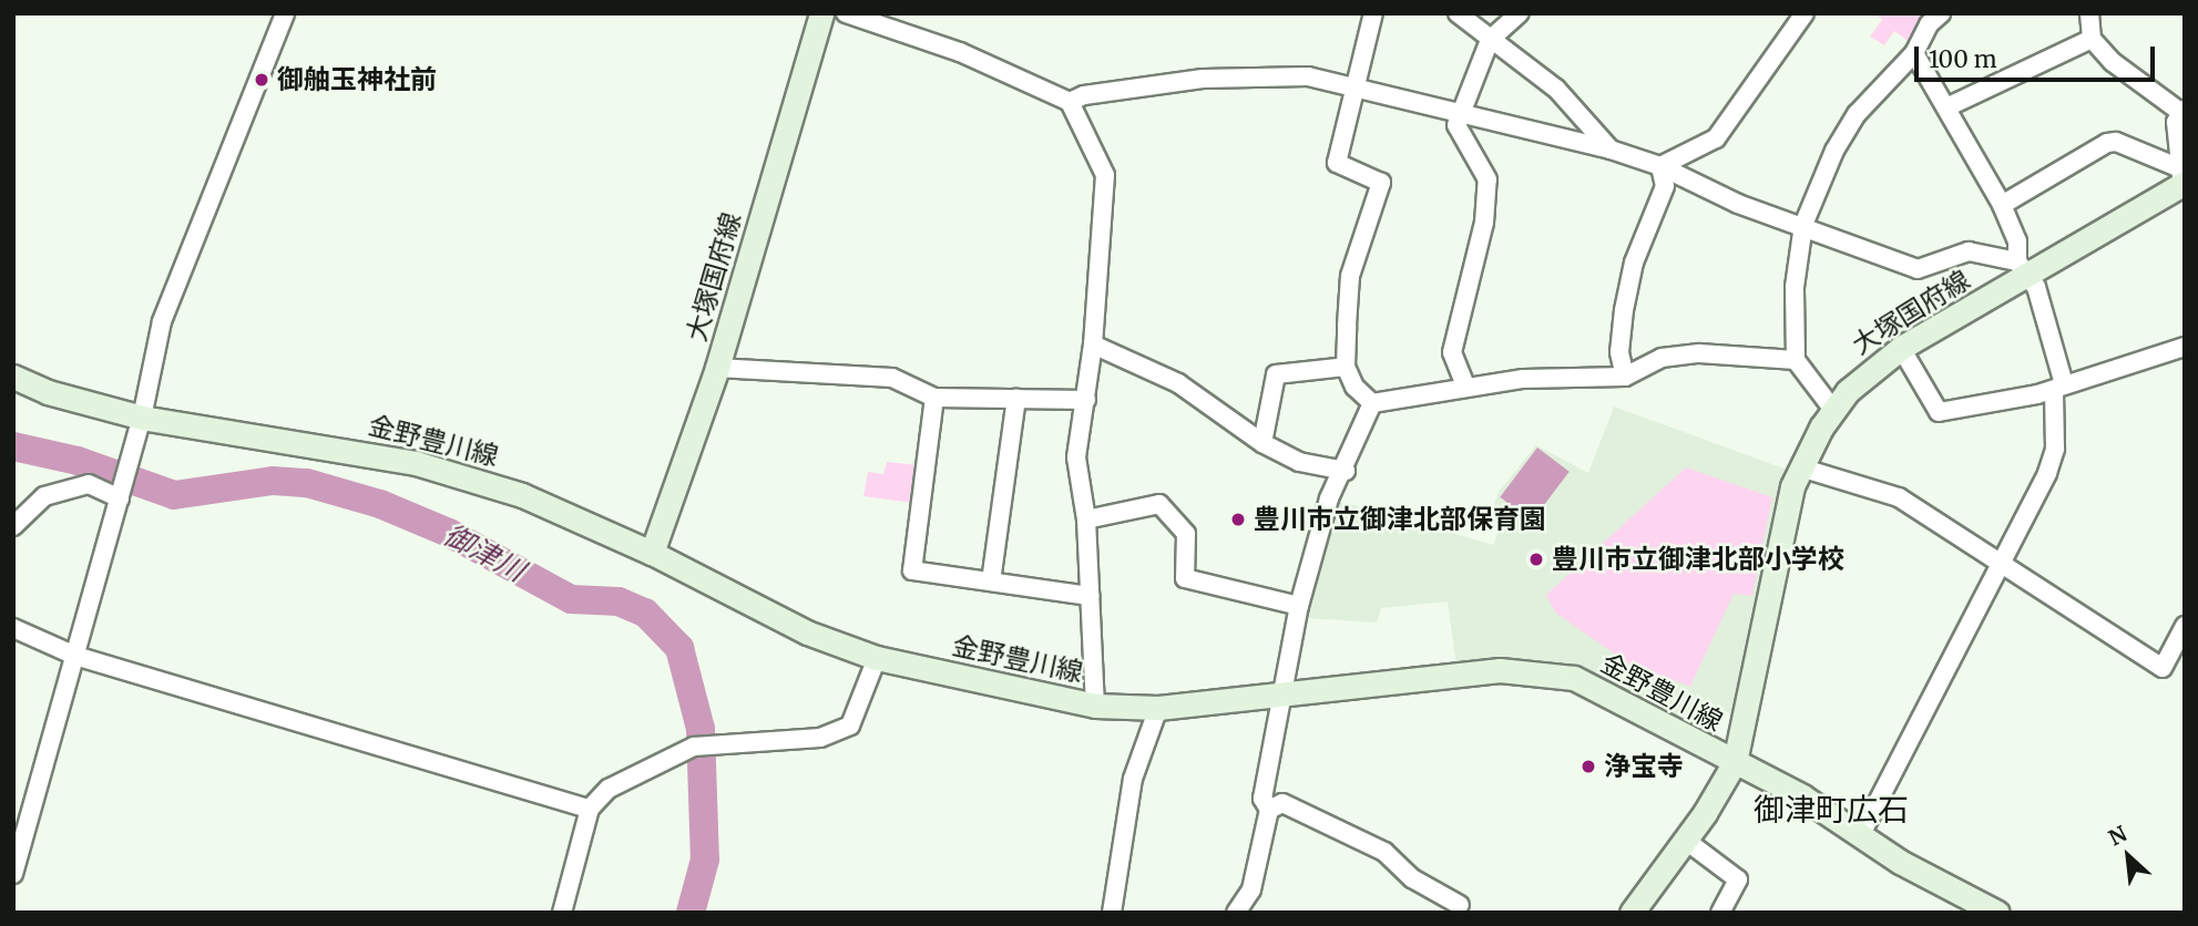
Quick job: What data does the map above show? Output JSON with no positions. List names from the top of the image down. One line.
{"streets":{"main road":["大塚国府線","金野豊川線"]},"crossings":[["大塚国府線","金野豊川線"]],"districts":["御津町広石"],"water":["御津川"],"places":["御舳玉神社前","豊川市立御津北部保育園","豊川市立御津北部小学校","浄宝寺"],"scale_bar":"100 m","north":"top left"}
